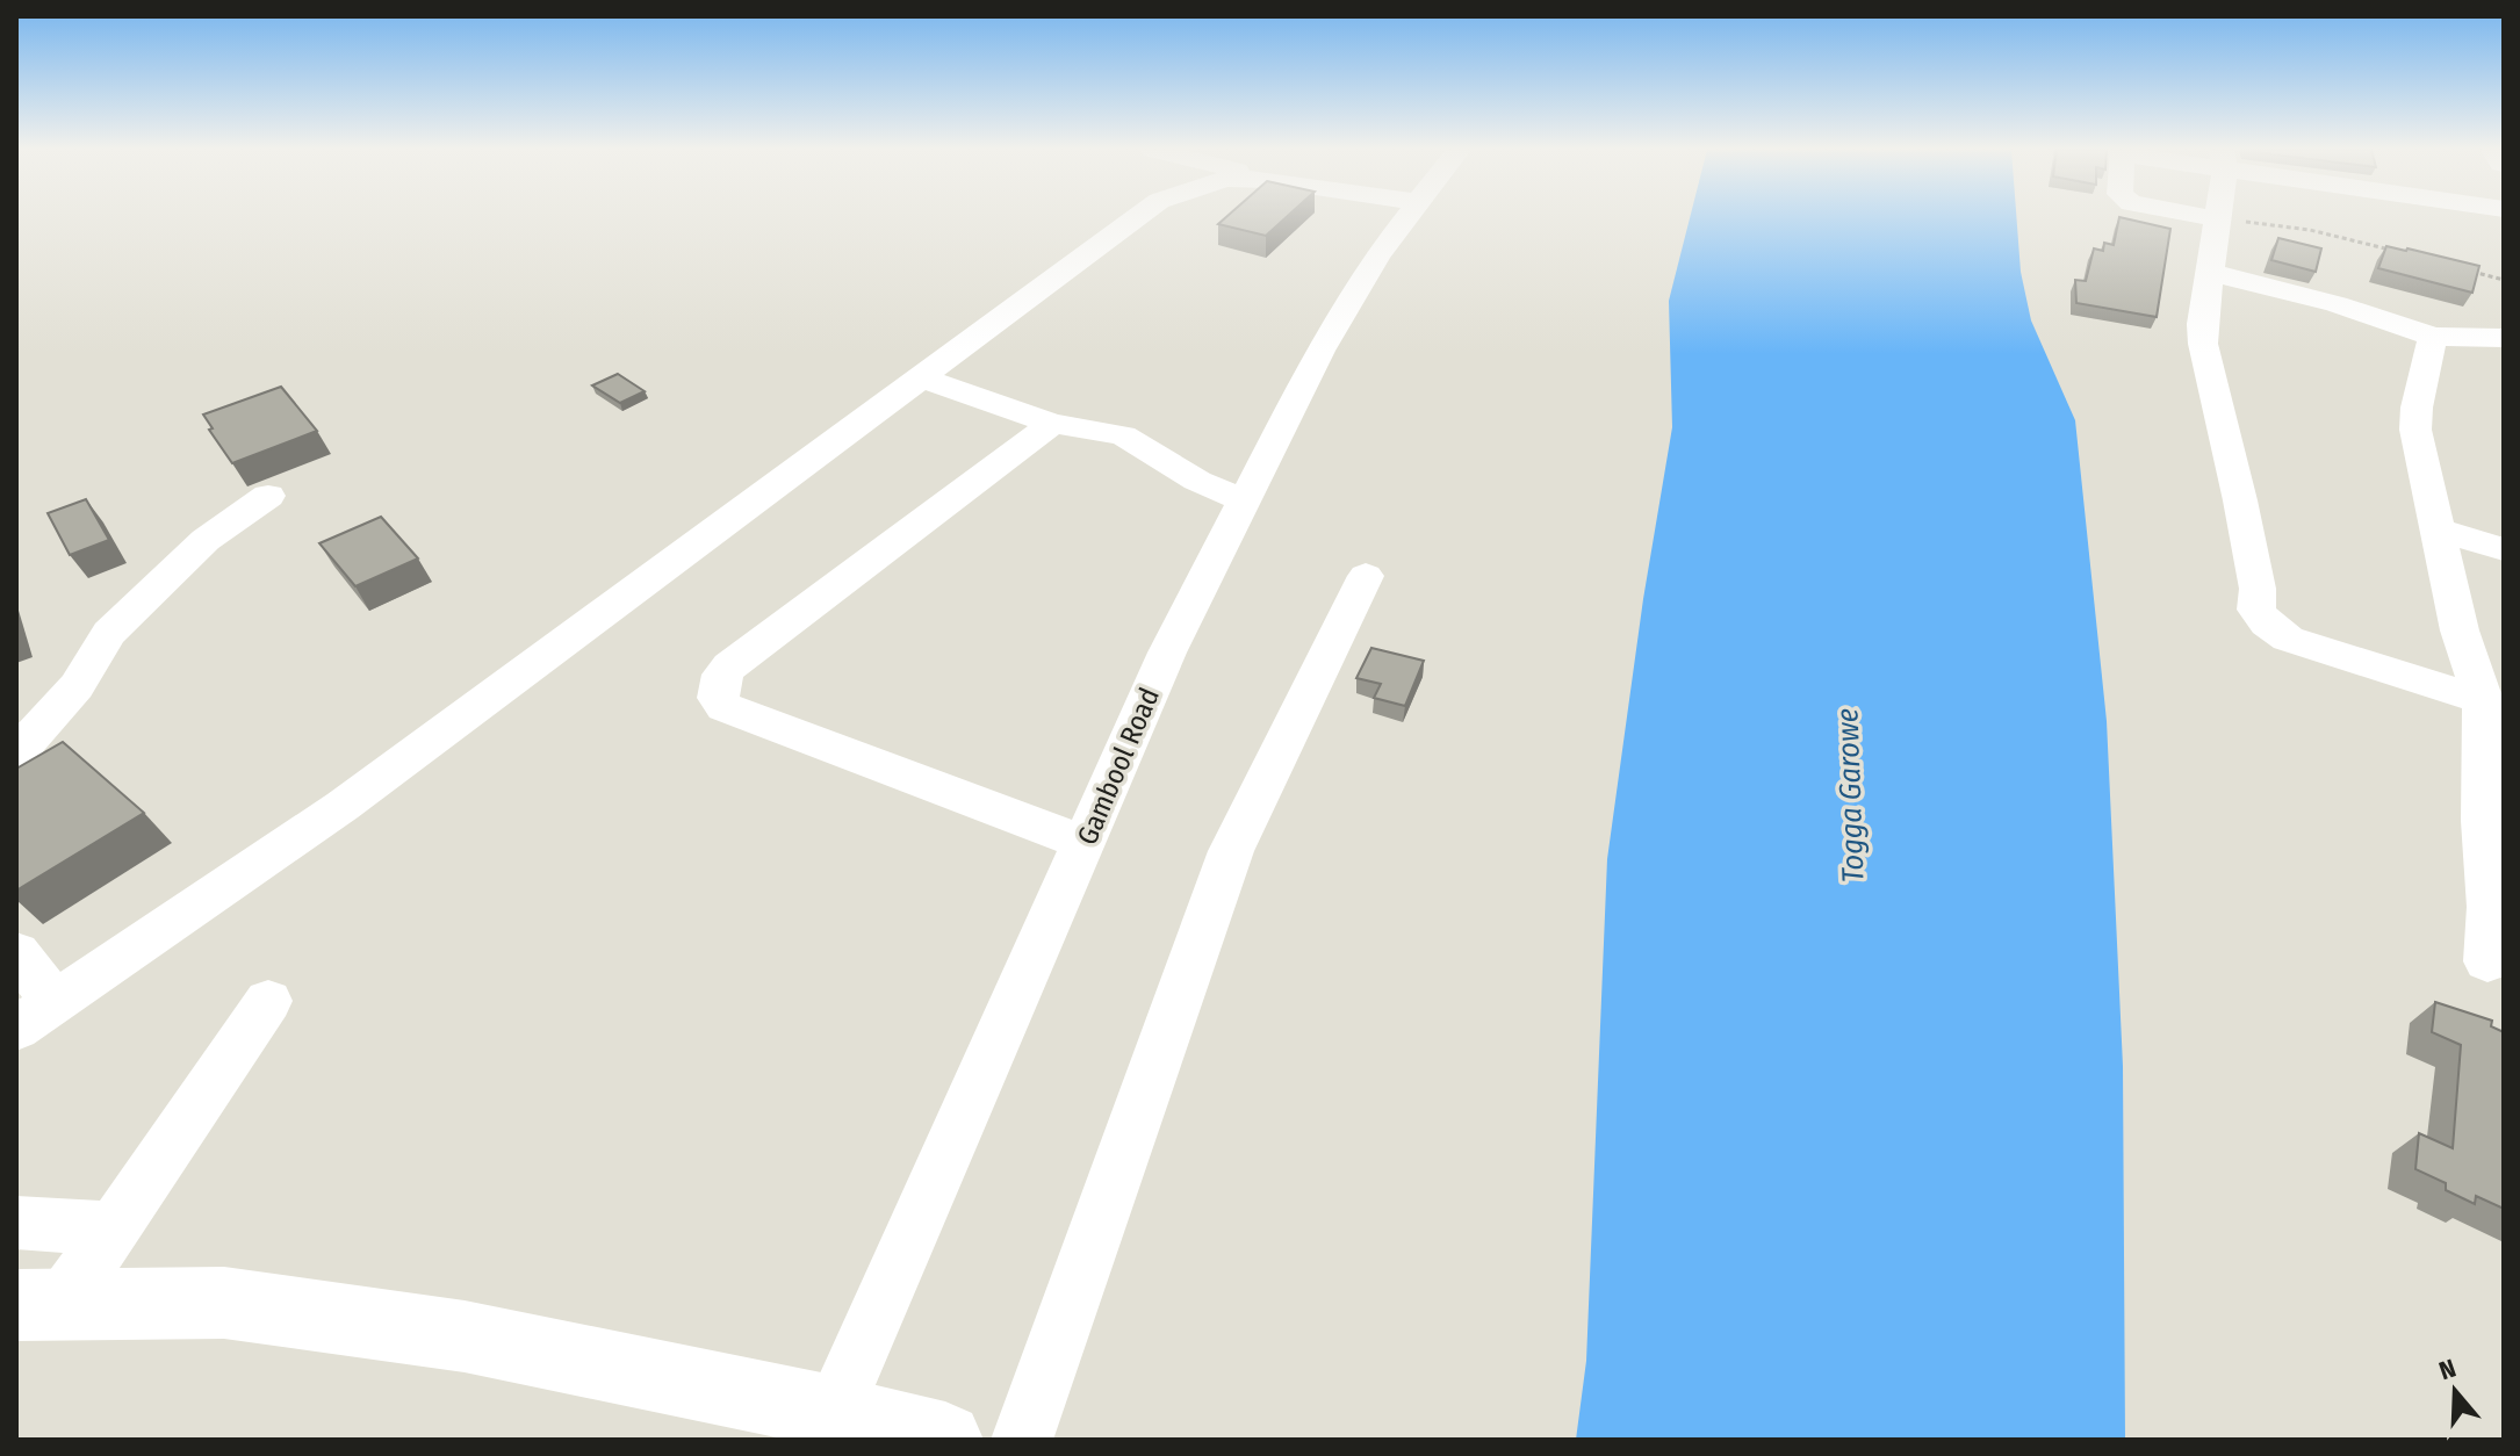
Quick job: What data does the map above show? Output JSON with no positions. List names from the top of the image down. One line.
{"streets":{"street":["Gambool Road"]},"water":["Togga Garowe"],"north":"top"}
